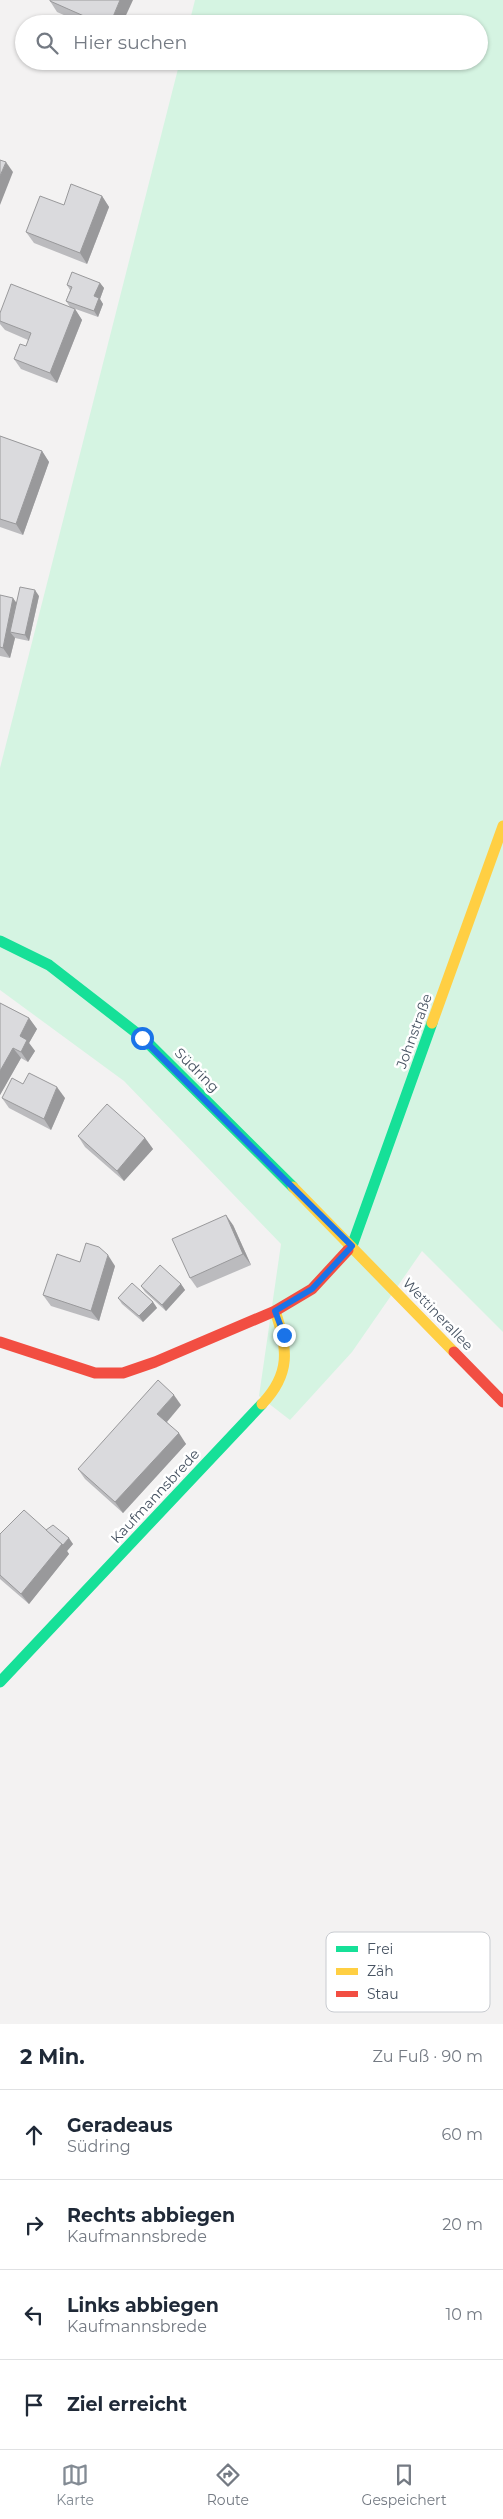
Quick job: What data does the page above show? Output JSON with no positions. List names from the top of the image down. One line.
{"streets":{"street":["Johnstraße","Südring","Wettinerallee","Kaufmannsbrede"]},"crossings":[["Johnstraße","Südring"],["Johnstraße","Wettinerallee"],["Südring","Wettinerallee"]],"legend":["Frei","Zäh","Stau"],"page":{"search":"Hier suchen","heading":["2 Min.","Zu Fuß · 90 m"],"list":[["Geradeaus","Südring","60 m"],["Rechts abbiegen","Kaufmannsbrede","20 m"],["Links abbiegen","Kaufmannsbrede","10 m"],"Ziel erreicht"],"nav":["Karte","Route","Gespeichert"]}}
